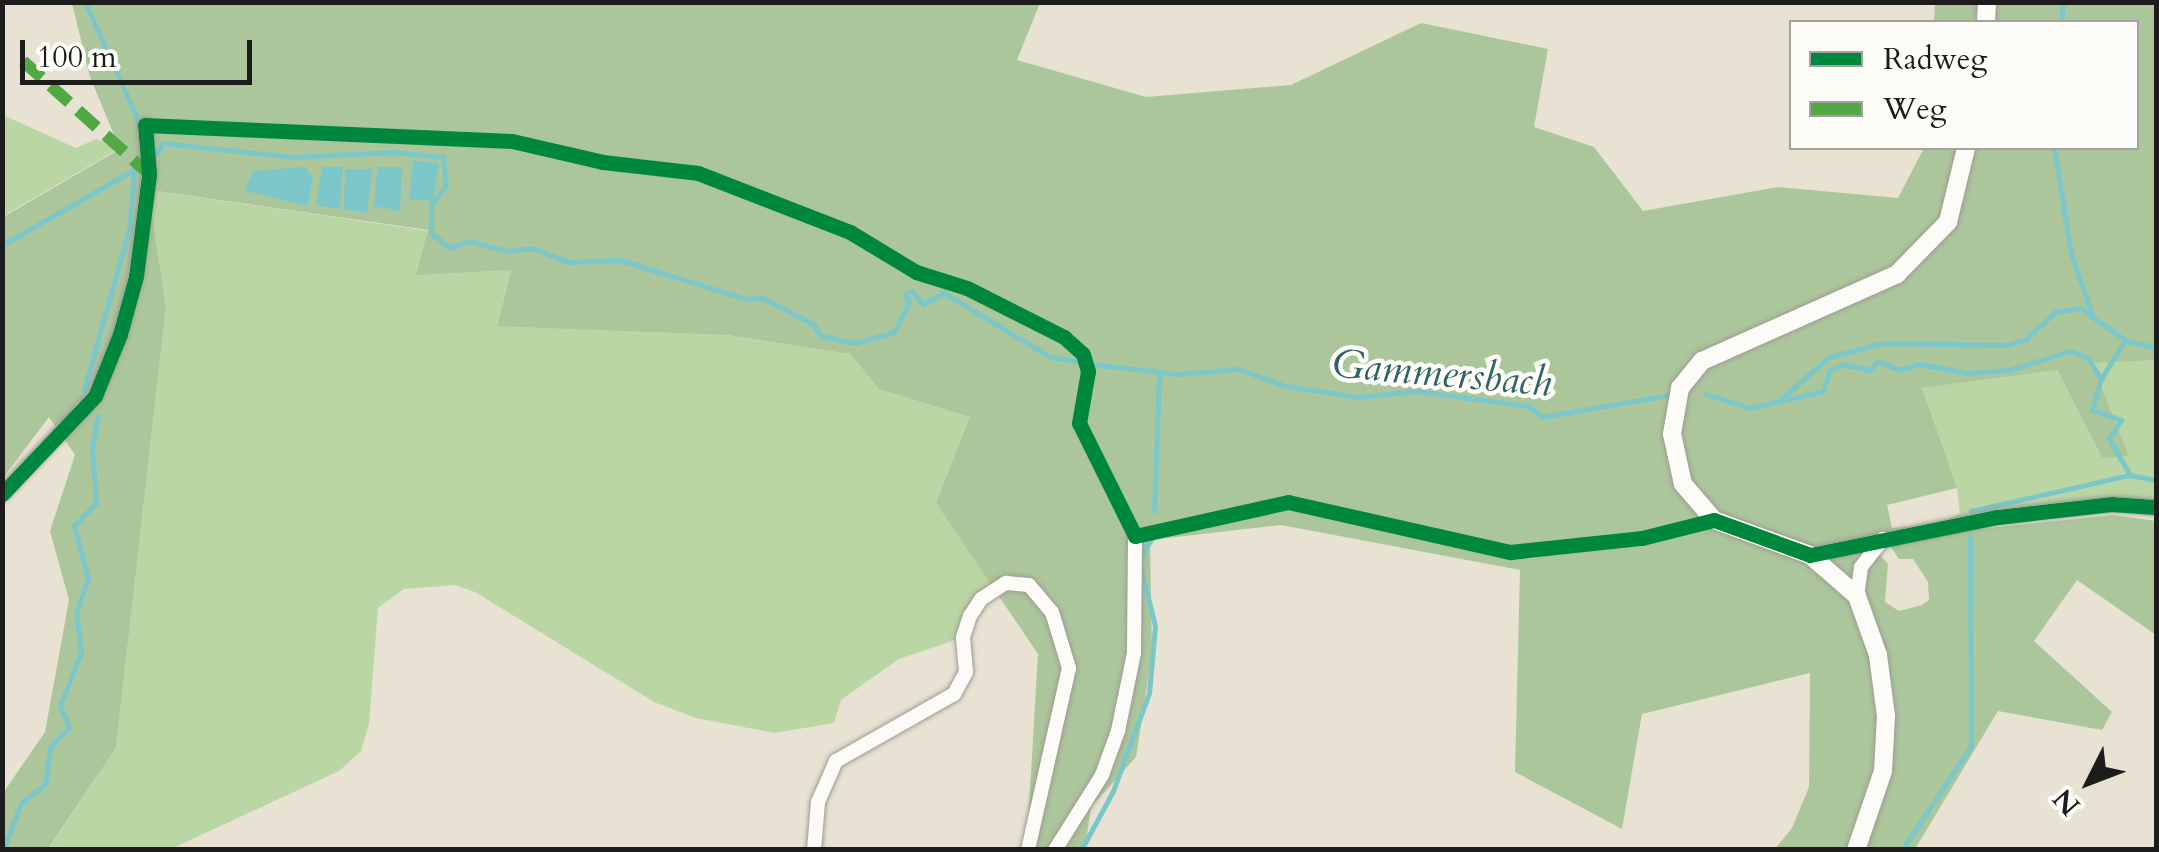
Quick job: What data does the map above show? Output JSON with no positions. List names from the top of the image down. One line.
{"water":["Gammersbach"],"legend":["Radweg","Weg"],"scale_bar":"100 m","north":"bottom left"}
